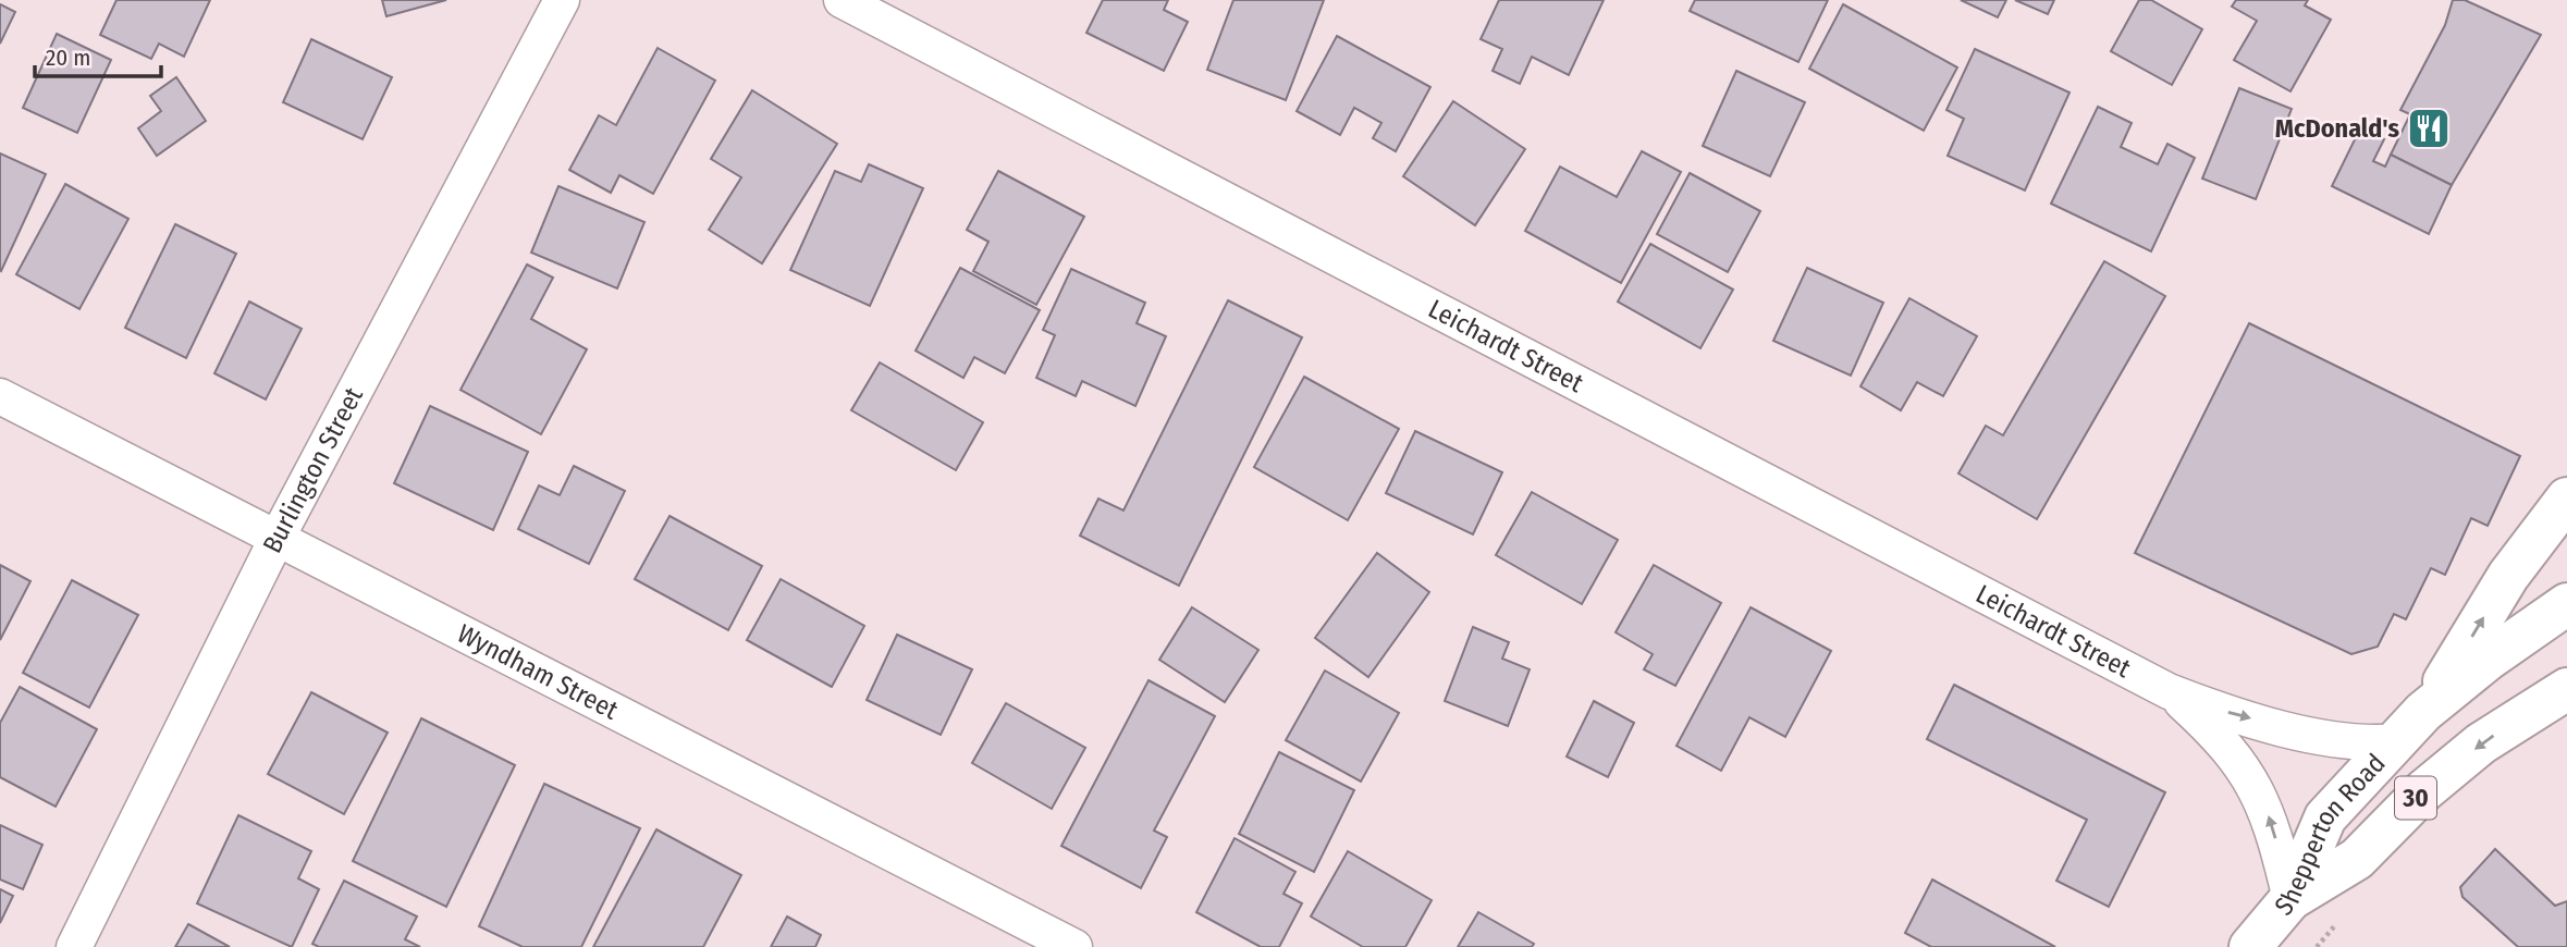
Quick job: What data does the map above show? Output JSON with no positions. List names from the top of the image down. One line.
{"streets":{"highway":["30","Shepperton Road"],"street":["Leichardt Street","Burlington Street","Wyndham Street"]},"crossings":[["Leichardt Street","30"],["Leichardt Street","Shepperton Road"],["Burlington Street","Wyndham Street"],["30","Shepperton Road"]],"places":{"restaurant":["McDonald's"]},"scale_bar":"20 m"}
